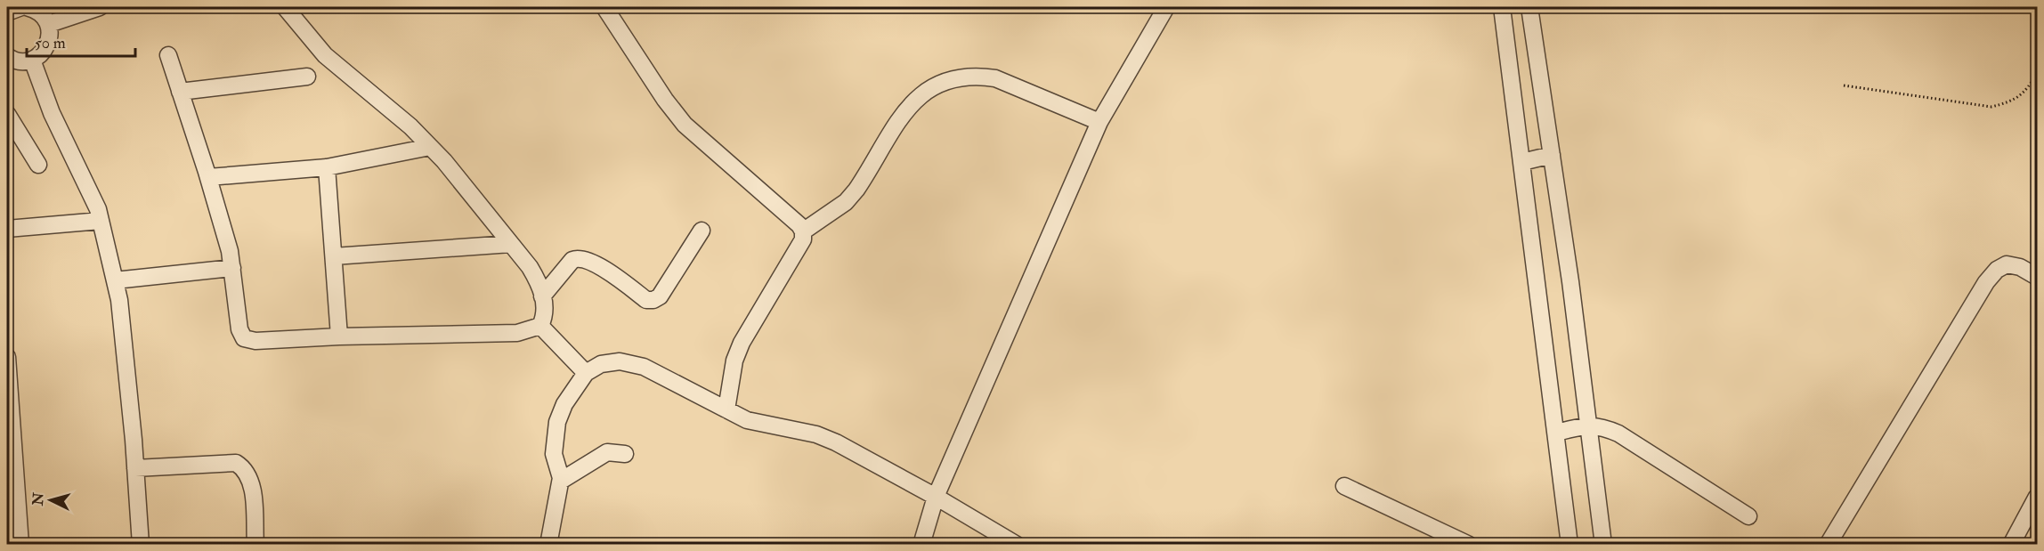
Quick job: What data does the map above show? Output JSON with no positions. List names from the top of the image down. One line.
{"scale_bar":"50 m","north":"left"}
